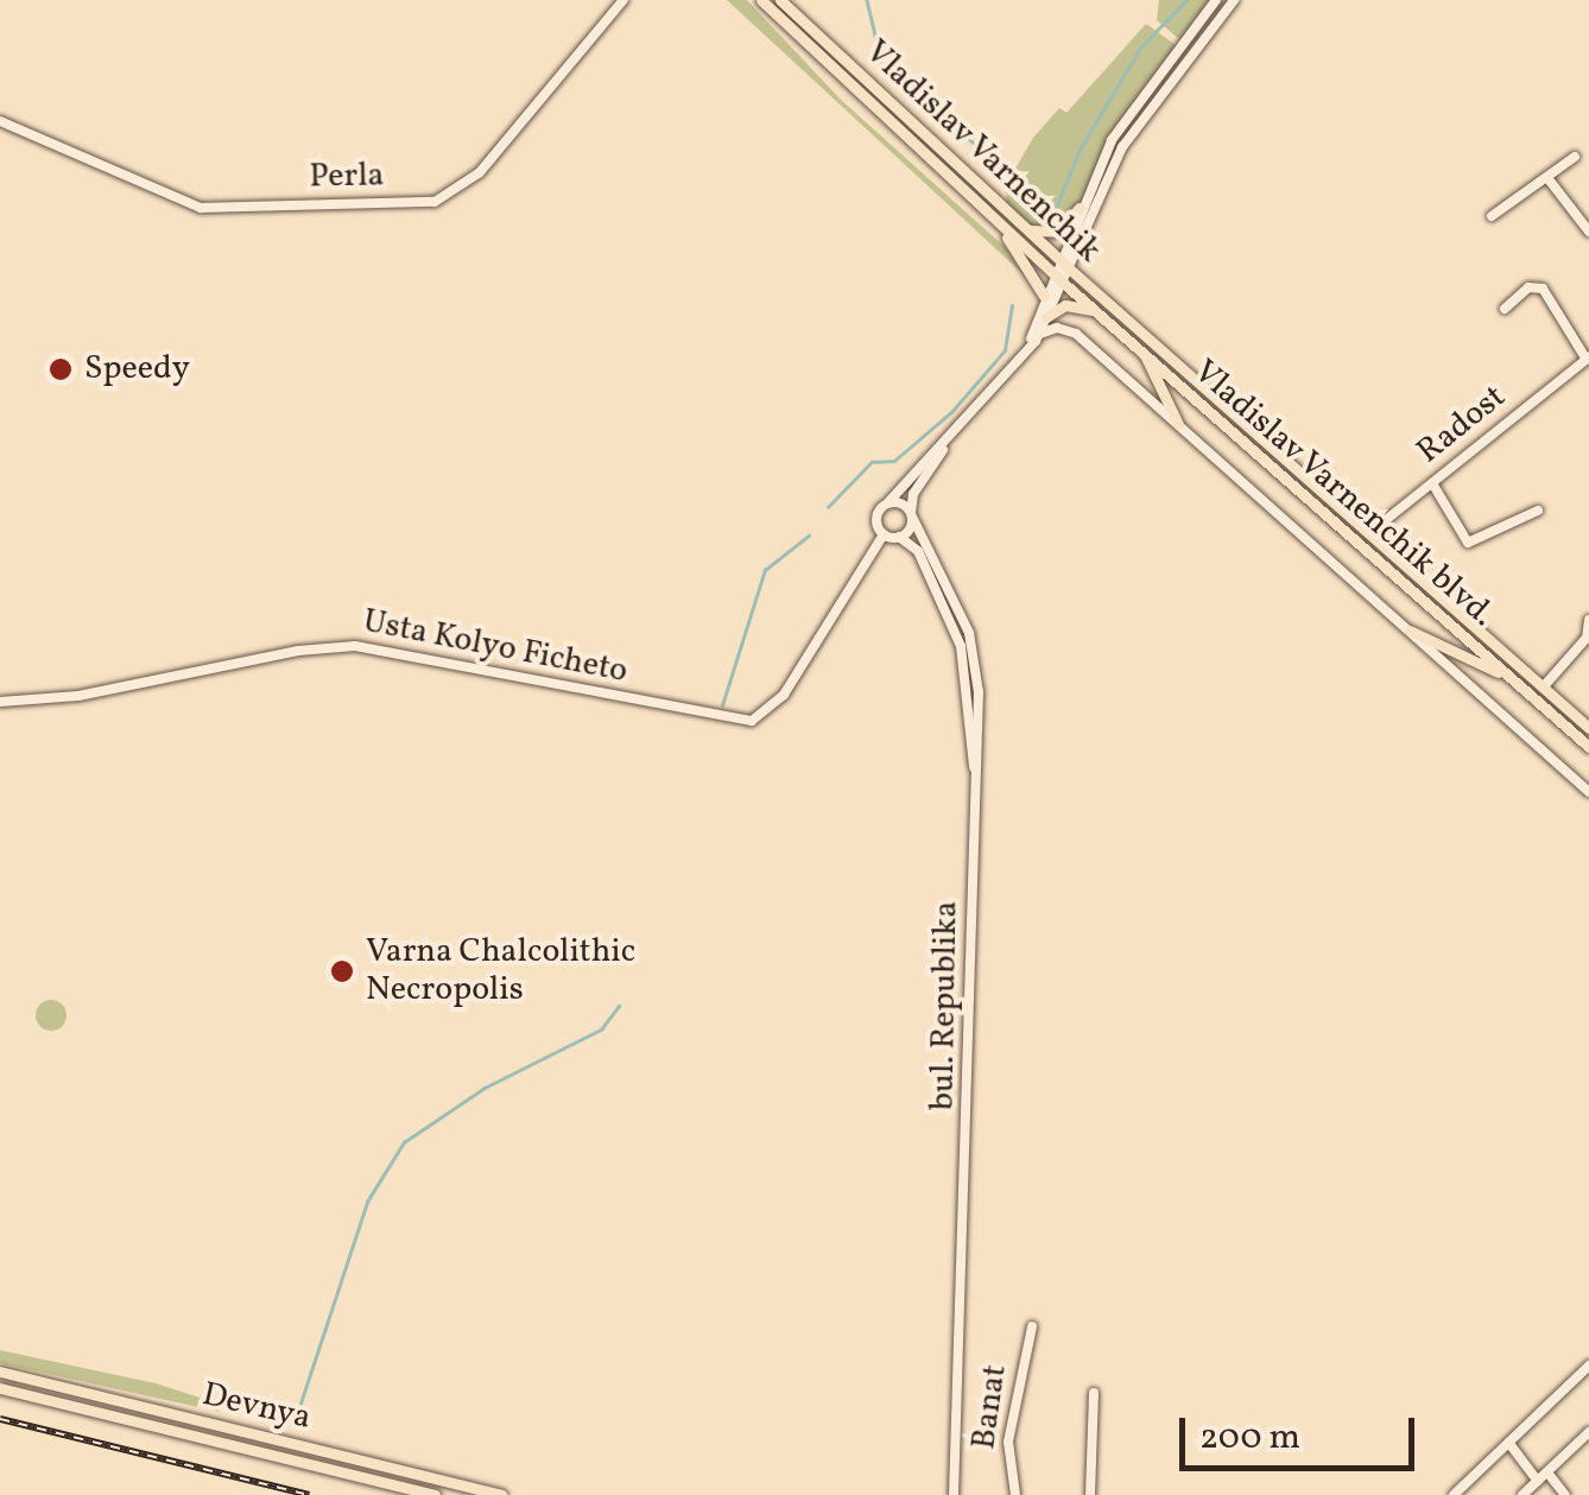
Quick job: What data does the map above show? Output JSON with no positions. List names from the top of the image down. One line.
{"streets":{"main road":["Vladislav Varnenchik","Vladislav Varnenchik blvd.","Devnya"],"street":["Perla","Radost","Usta Kolyo Ficheto","bul. Republika","Banat"]},"crossings":[["Vladislav Varnenchik","Radost"],["Vladislav Varnenchik","Vladislav Varnenchik blvd."],["Radost","Vladislav Varnenchik blvd."]],"places":["Speedy","Varna Chalcolithic Necropolis"],"scale_bar":"200 m"}
